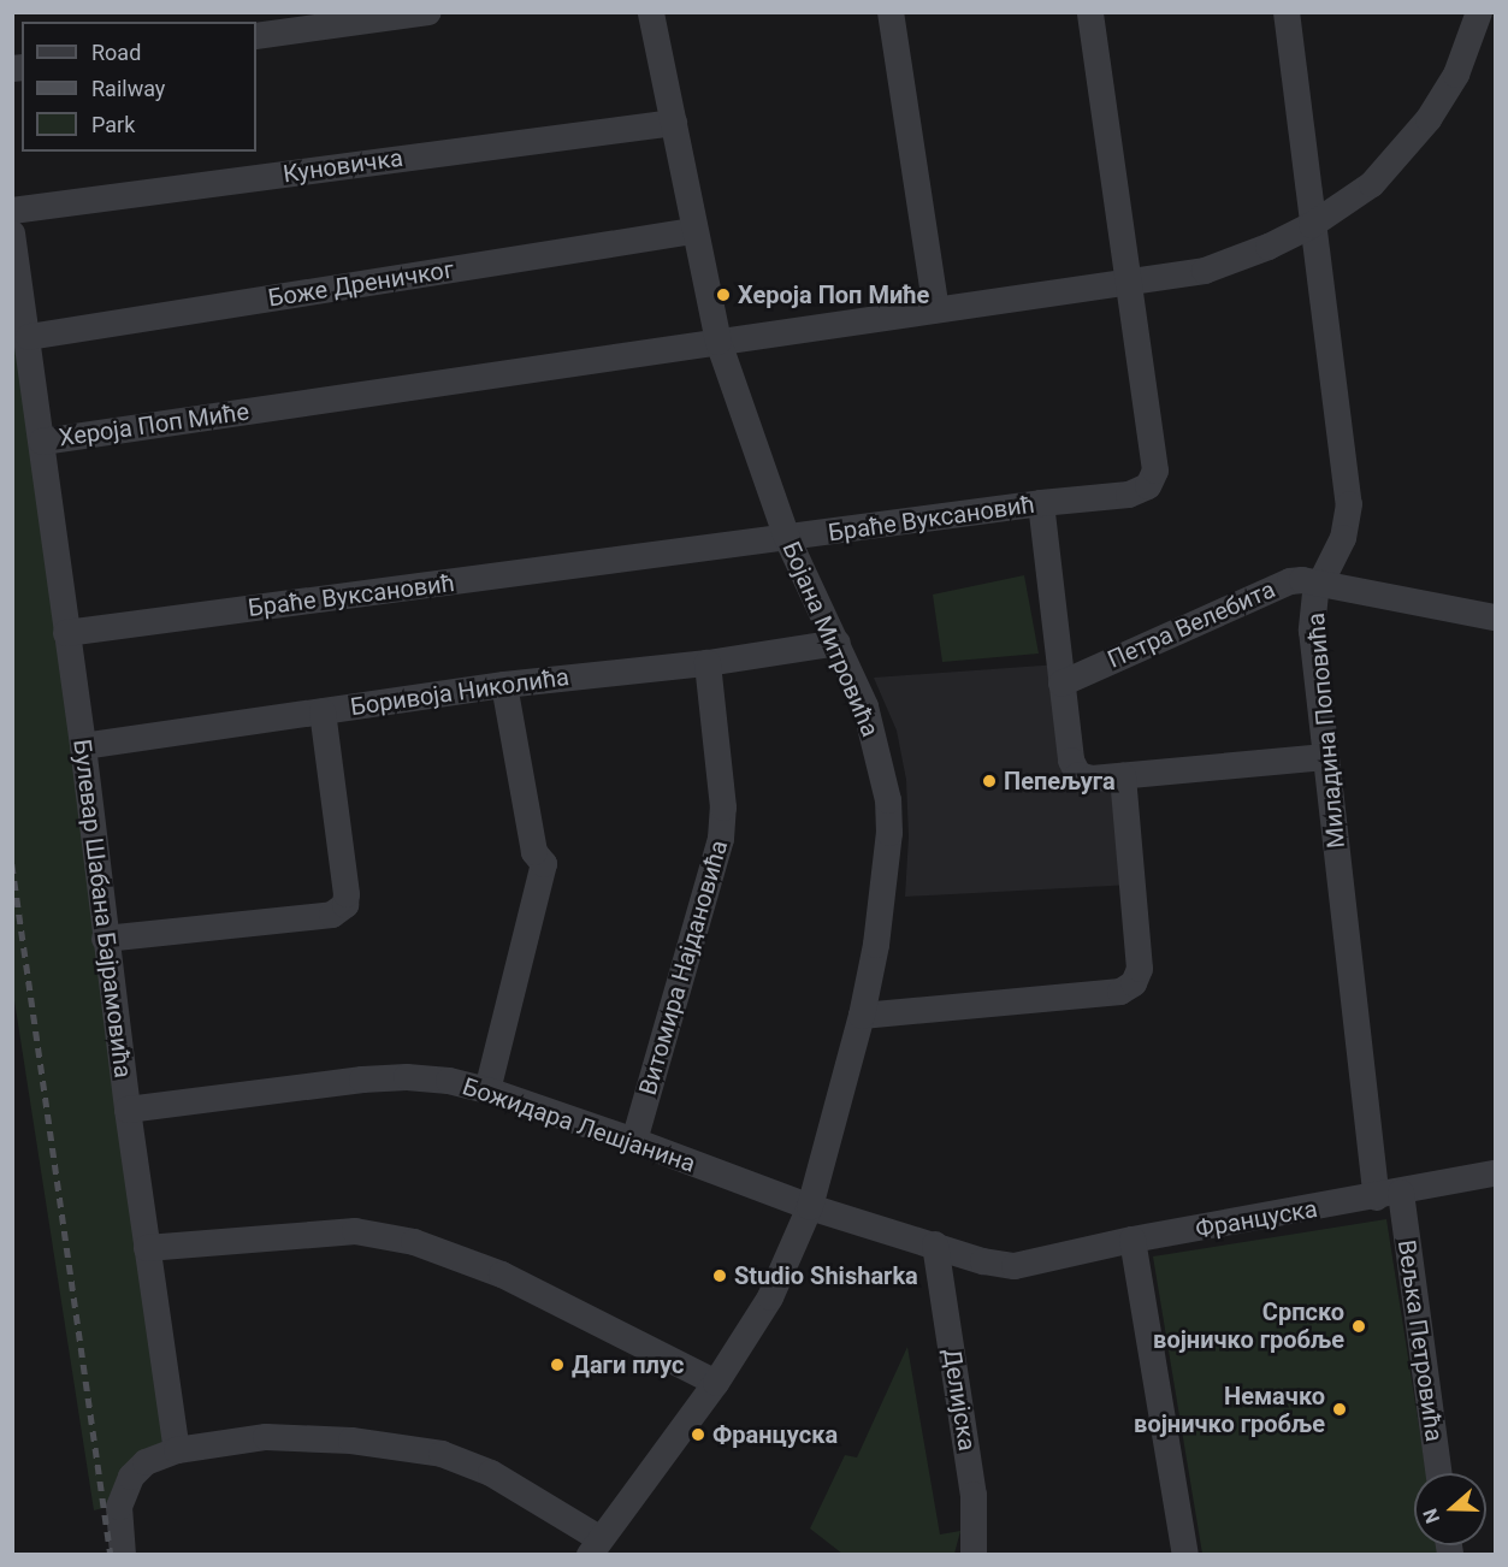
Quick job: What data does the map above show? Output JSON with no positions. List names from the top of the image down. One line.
{"streets":{"street":["Куновичка","Боже Дреничког","Хероја Поп Миће","Браће Вуксановић","Петра Велебита","Бојана Митровића","Боривоја Николића","Миладина Поповића","Булевар Шабана Бајрамовића","Витомира Најдановића","Божидара Лешјанина","Француска","Вељка Петровића","Делијска"]},"crossings":[["Куновичка","Бојана Митровића"],["Боже Дреничког","Бојана Митровића"],["Боже Дреничког","Булевар Шабана Бајрамовића"],["Хероја Поп Миће","Браће Вуксановић"],["Хероја Поп Миће","Бојана Митровића"],["Хероја Поп Миће","Миладина Поповића"],["Хероја Поп Миће","Булевар Шабана Бајрамовића"],["Браће Вуксановић","Бојана Митровића"],["Браће Вуксановић","Булевар Шабана Бајрамовића"],["Петра Велебита","Миладина Поповића"],["Бојана Митровића","Боривоја Николића"],["Бојана Митровића","Божидара Лешјанина"],["Бојана Митровића","Француска"],["Боривоја Николића","Булевар Шабана Бајрамовића"],["Боривоја Николића","Витомира Најдановића"],["Миладина Поповића","Француска"],["Миладина Поповића","Вељка Петровића"],["Булевар Шабана Бајрамовића","Божидара Лешјанина"],["Витомира Најдановића","Божидара Лешјанина"],["Божидара Лешјанина","Француска"],["Француска","Вељка Петровића"],["Француска","Делијска"]],"places":["Хероја Поп Миће","Пепељуга","Studio Shisharka","Српско војничко гробље","Даги плус","Немачко војничко гробље","Француска"],"legend":["Road","Railway","Park"],"north":"left"}
